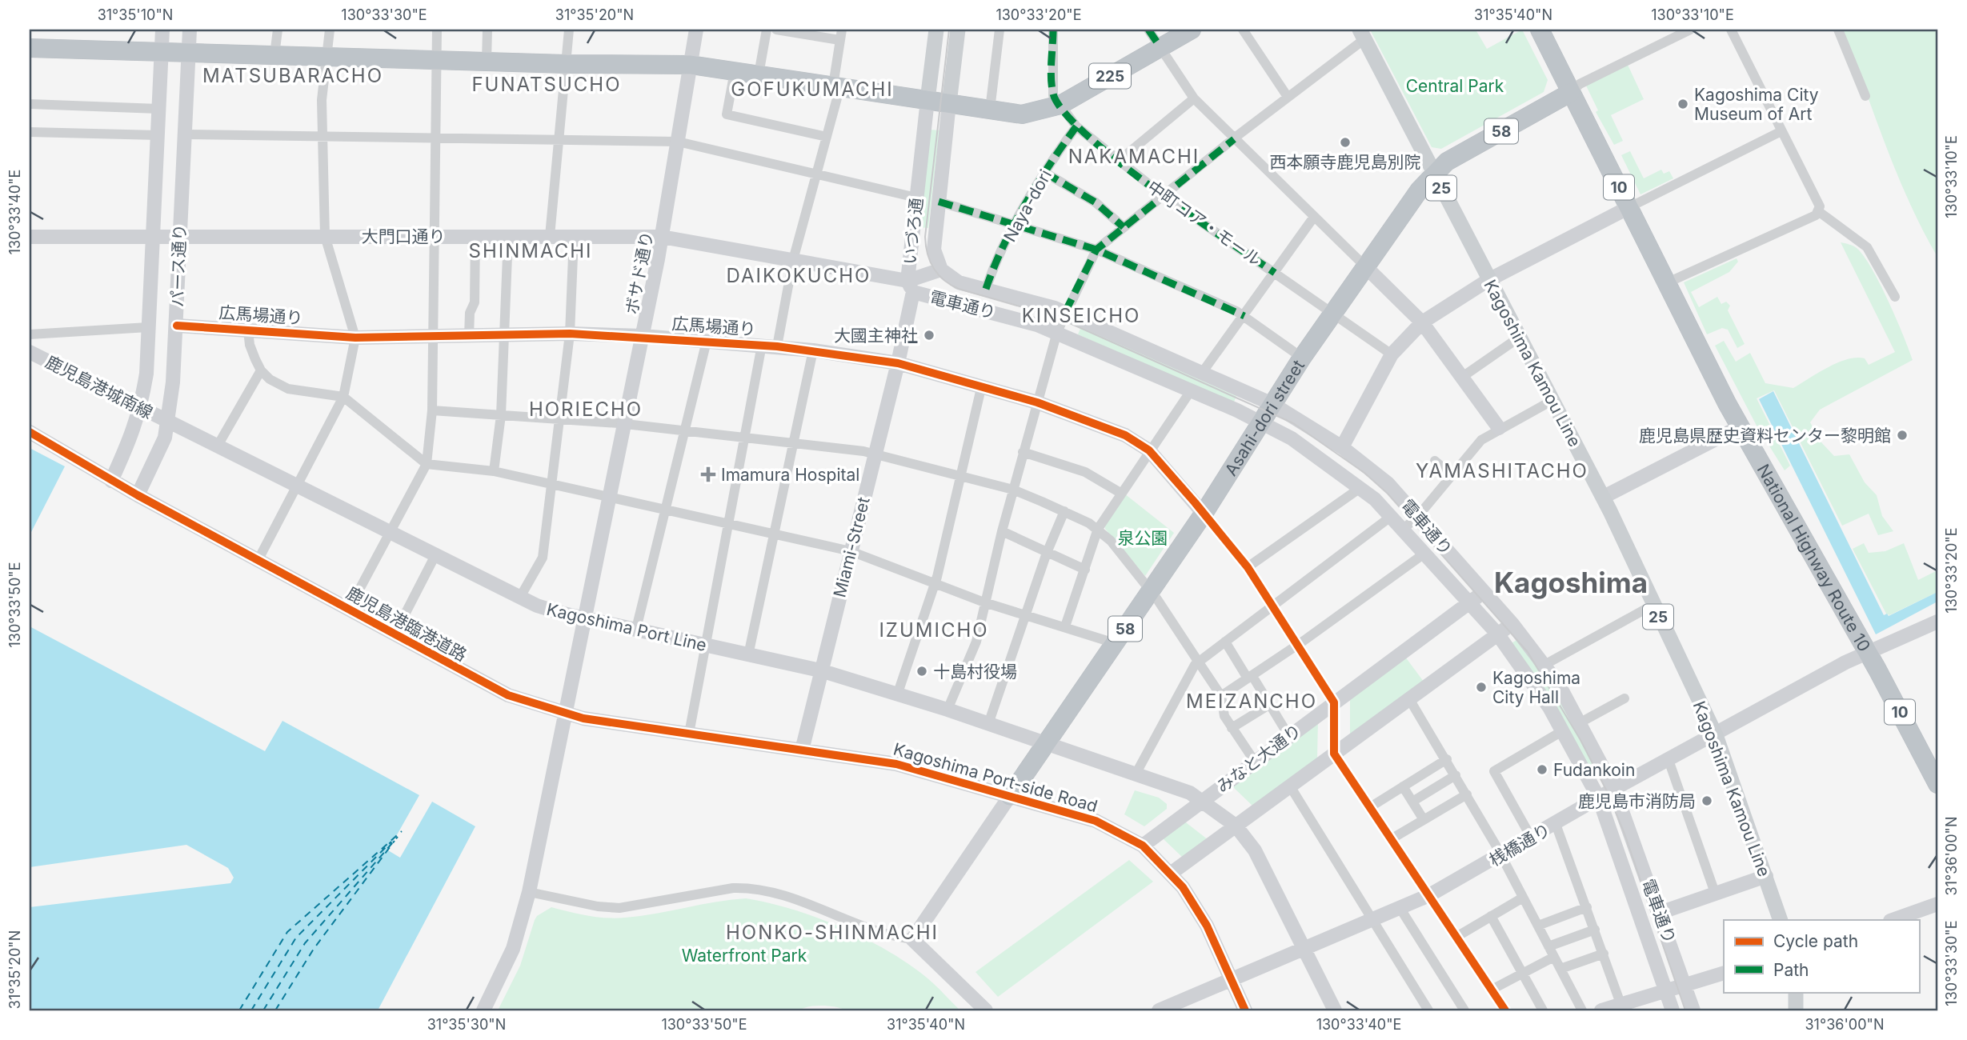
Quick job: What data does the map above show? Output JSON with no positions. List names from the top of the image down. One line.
{"streets":{"highway":["225","58","10","Asahi-dori street","National Highway Route 10"],"main road":["25","Kagoshima Kamou Line"],"street":["Naya-dori","中町コア・モール","いづろ通","大門口通り","パース通り","ボサド通り","電車通り","広馬場通り","鹿児島港城南線","Miami-Street","鹿児島港臨港道路","Kagoshima Port Line","みなと大通り","Kagoshima Port-side Road","桟橋通り"]},"crossings":[["225","中町コア・モール"],["225","いづろ通"],["225","パース通り"],["225","ボサド通り"],["Naya-dori","中町コア・モール"],["Naya-dori","電車通り"],["中町コア・モール","Asahi-dori street"],["いづろ通","大門口通り"],["いづろ通","電車通り"],["いづろ通","Miami-Street"],["大門口通り","パース通り"],["大門口通り","ボサド通り"],["大門口通り","電車通り"],["大門口通り","Miami-Street"],["パース通り","広馬場通り"],["パース通り","鹿児島港城南線"],["パース通り","鹿児島港臨港道路"],["パース通り","Kagoshima Port Line"],["ボサド通り","広馬場通り"],["ボサド通り","鹿児島港臨港道路"],["ボサド通り","Kagoshima Port Line"],["電車通り","Asahi-dori street"],["電車通り","Miami-Street"],["電車通り","みなと大通り"],["電車通り","桟橋通り"],["広馬場通り","Asahi-dori street"],["広馬場通り","Miami-Street"],["Kagoshima Kamou Line","Asahi-dori street"],["Kagoshima Kamou Line","桟橋通り"],["鹿児島港城南線","Kagoshima Port Line"],["Asahi-dori street","National Highway Route 10"],["Asahi-dori street","Kagoshima Port Line"],["Asahi-dori street","Kagoshima Port-side Road"],["Miami-Street","鹿児島港臨港道路"],["Miami-Street","Kagoshima Port Line"],["Miami-Street","Kagoshima Port-side Road"],["National Highway Route 10","桟橋通り"],["鹿児島港臨港道路","Kagoshima Port-side Road"],["Kagoshima Port Line","みなと大通り"],["Kagoshima Port Line","桟橋通り"],["みなと大通り","Kagoshima Port-side Road"]],"districts":["MATSUBARACHO","FUNATSUCHO","GOFUKUMACHI","NAKAMACHI","SHINMACHI","DAIKOKUCHO","KINSEICHO","HORIECHO","YAMASHITACHO","Kagoshima","IZUMICHO","MEIZANCHO","HONKO-SHINMACHI"],"parks":["Central Park","泉公園","Waterfront Park"],"places":{"other":["Kagoshima City Museum of Art","西本願寺鹿児島別院","大國主神社","鹿児島県歴史資料センター黎明館","十島村役場","Kagoshima City Hall","Fudankoin","鹿児島市消防局"],"health":["Imamura Hospital"]},"legend":["Cycle path","Path"],"coordinates":["31°35'10\"N","130°33'30\"E","31°35'20\"N","130°33'20\"E","31°35'40\"N","130°33'10\"E","130°33'40\"E","130°33'50\"E","31°36'00\"N","31°35'30\"N"]}
